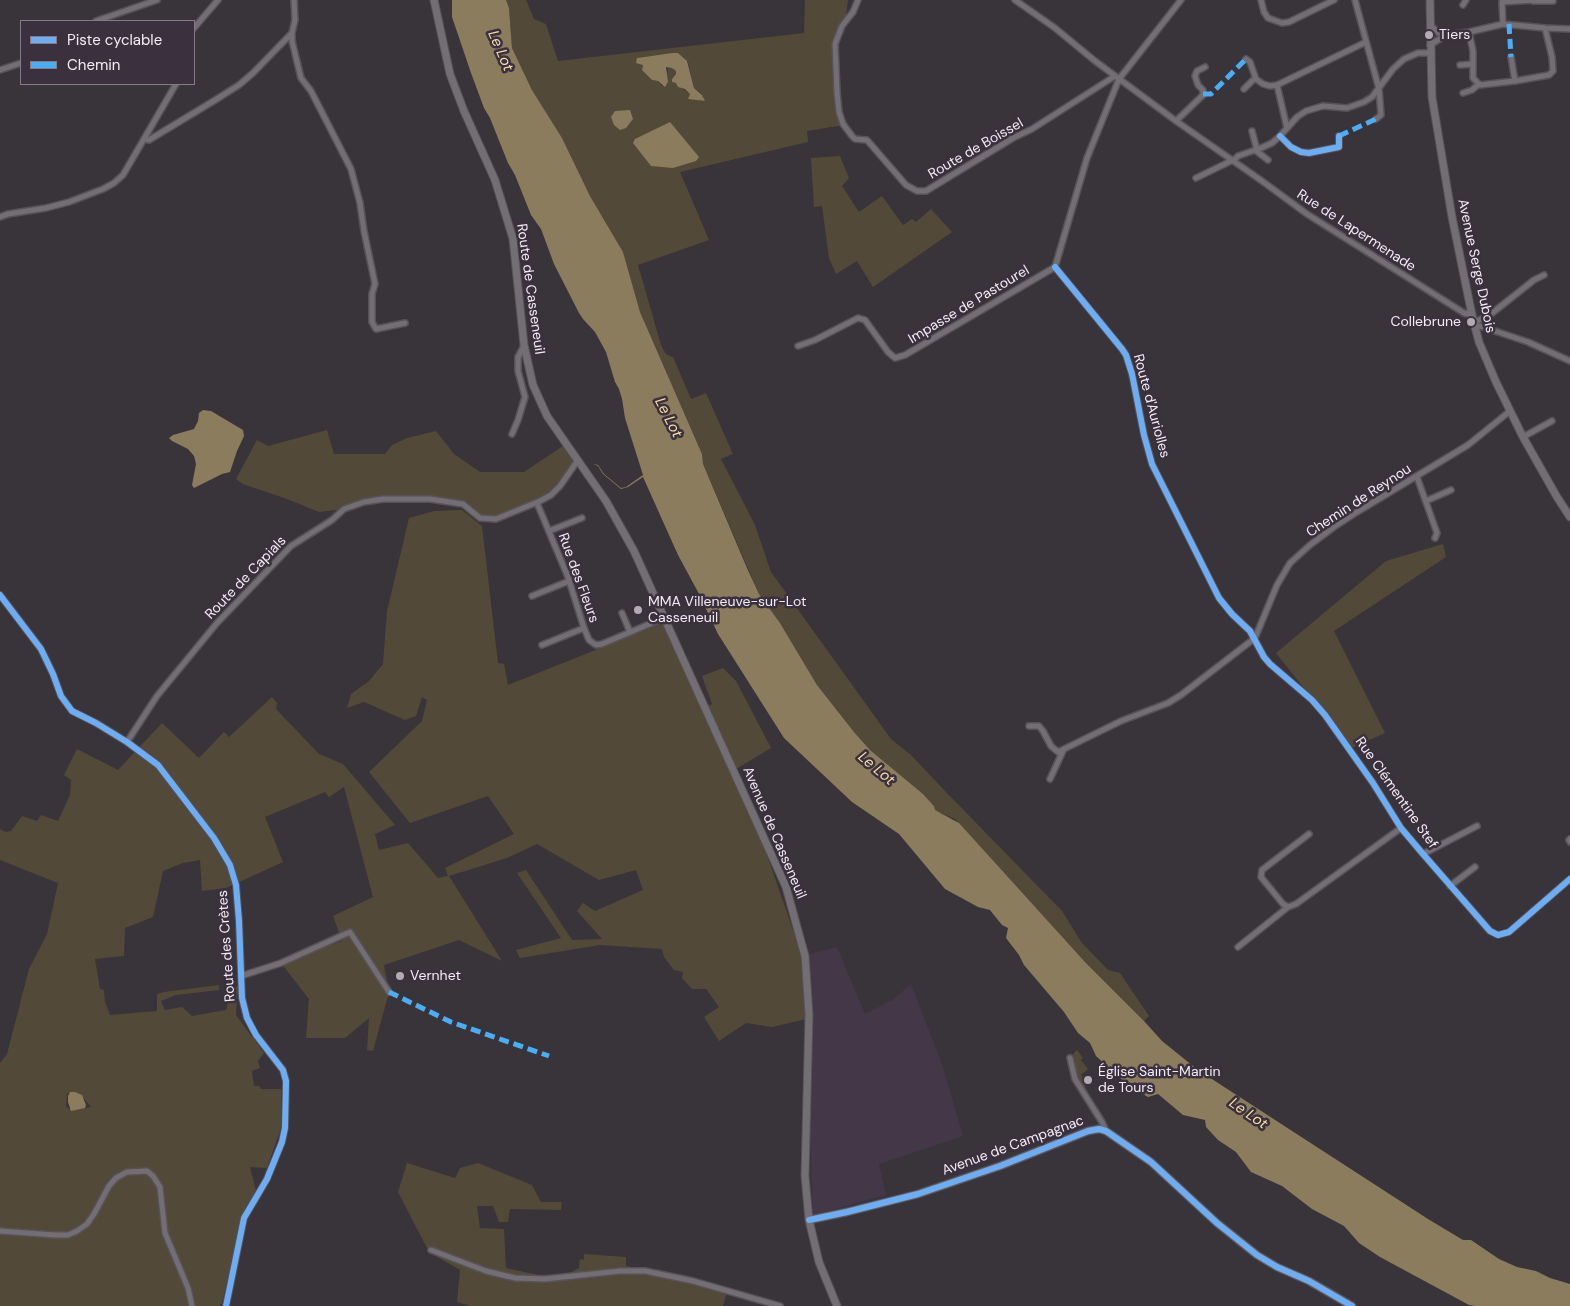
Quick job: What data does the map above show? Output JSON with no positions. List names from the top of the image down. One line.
{"streets":{"main road":["Avenue Serge Dubois","Route de Casseneuil","Avenue de Casseneuil","Avenue de Campagnac"],"street":["Route de Boissel","Rue de Lapermenade","Impasse de Pastourel","Route d'Auriolles","Chemin de Reynou","Route de Capials","Rue des Fleurs","Rue Clémentine Stef","Route des Crètes"]},"crossings":[["Route de Boissel","Rue de Lapermenade"],["Rue de Lapermenade","Avenue Serge Dubois"],["Avenue Serge Dubois","Chemin de Reynou"],["Route de Casseneuil","Route de Capials"],["Route de Casseneuil","Avenue de Casseneuil"],["Impasse de Pastourel","Route d'Auriolles"],["Route d'Auriolles","Chemin de Reynou"],["Route d'Auriolles","Rue Clémentine Stef"],["Chemin de Reynou","Rue Clémentine Stef"],["Route de Capials","Rue des Fleurs"],["Route de Capials","Avenue de Casseneuil"],["Route de Capials","Route des Crètes"],["Rue des Fleurs","Avenue de Casseneuil"],["Avenue de Casseneuil","Avenue de Campagnac"]],"water":["Le Lot"],"places":["Tiers","Collebrune","MMA Villeneuve-sur-Lot Casseneuil","Vernhet","Église Saint-Martin de Tours"],"legend":["Piste cyclable","Chemin"]}
